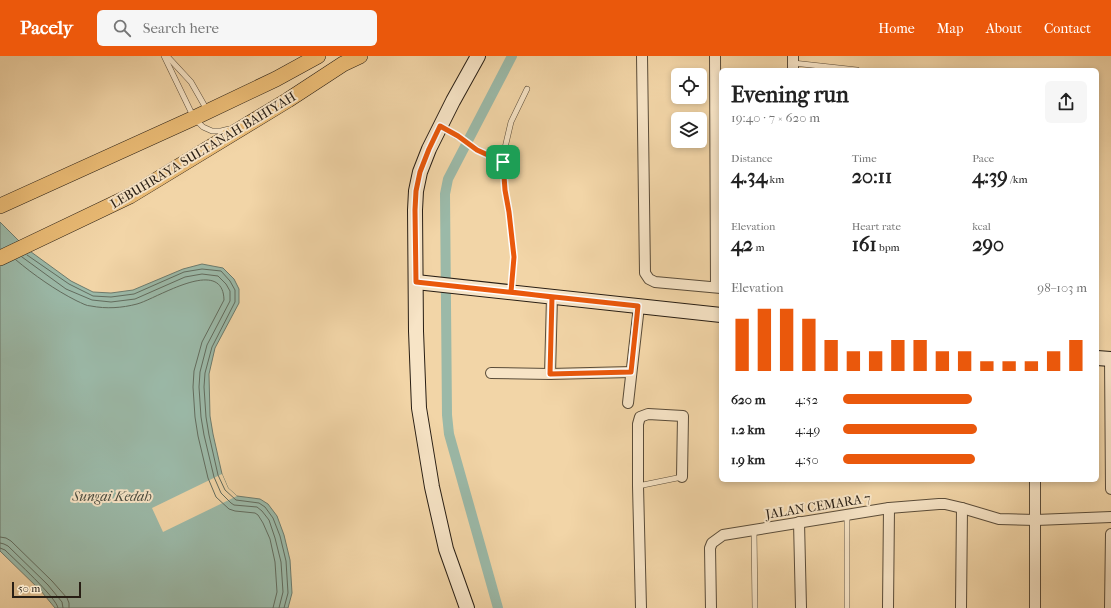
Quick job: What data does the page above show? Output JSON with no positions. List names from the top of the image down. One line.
{"streets":{"main road":["LEBUHRAYA SULTANAH BAHIYAH"],"street":["JALAN CEMARA 7"]},"water":["Sungai Kedah"],"scale_bar":"50 m","page":{"header":"Pacely","search":"Search here","nav":["Home","Map","About","Contact"],"heading":["Evening run","19:40 · 7 × 620 m"],"stats":[["Distance","4.34 km"],["Time","20:11"],["Pace","4:39 /km"],["Elevation","42 m"],["Heart rate","161 bpm"],["kcal","290"]],"chart":["Elevation","98–103 m"],"list":[{"name":"620 m","note":"4:52"},{"name":"1.2 km","note":"4:49"},{"name":"1.9 km","note":"4:50"}],"scale":"50 m"}}
